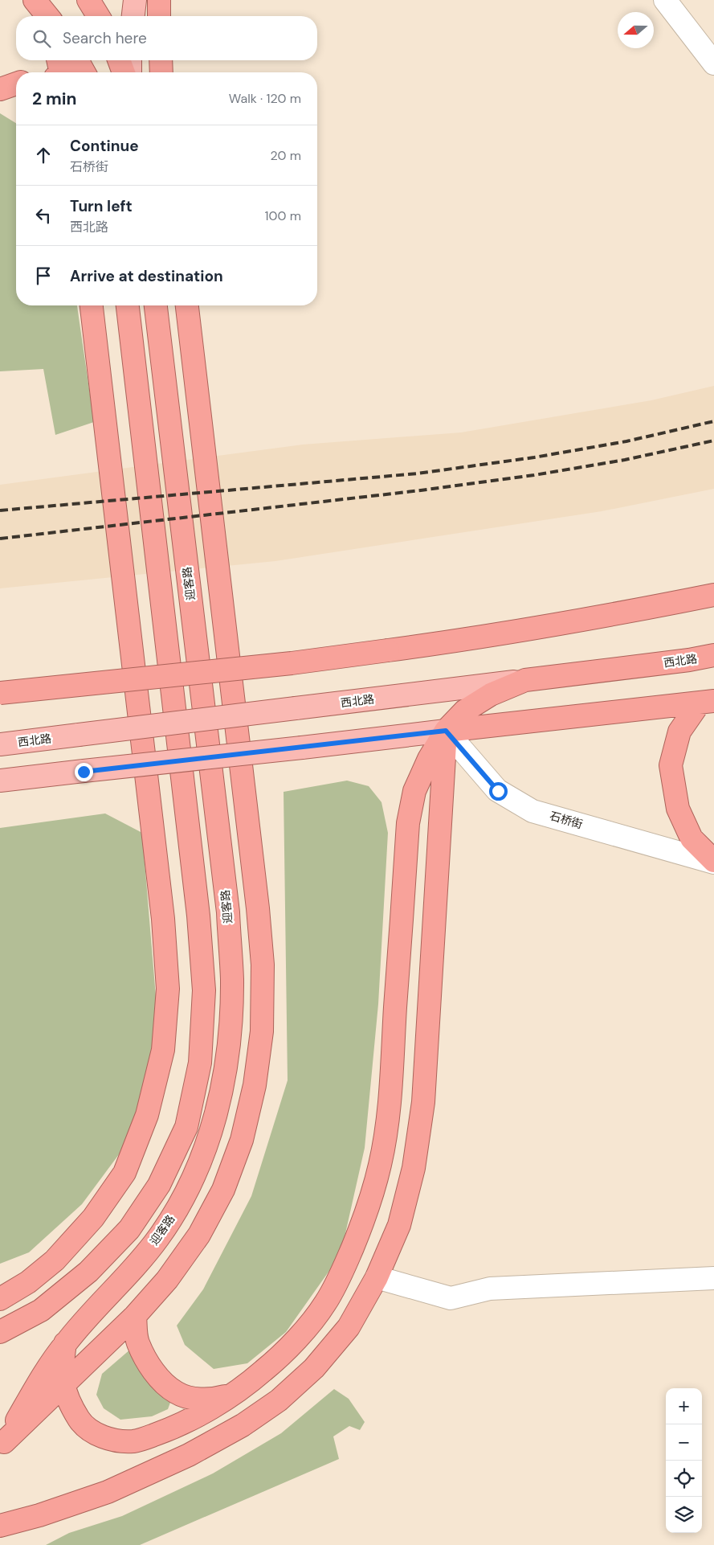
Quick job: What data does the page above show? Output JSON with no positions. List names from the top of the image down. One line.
{"streets":{"highway":["迎客路","西北路"],"street":["石桥街"]},"north":"left","page":{"search":"Search here","heading":["2 min","Walk · 120 m"],"list":[["Continue","石桥街","20 m"],["Turn left","西北路","100 m"],"Arrive at destination"],"map_buttons":["+","−"]}}
